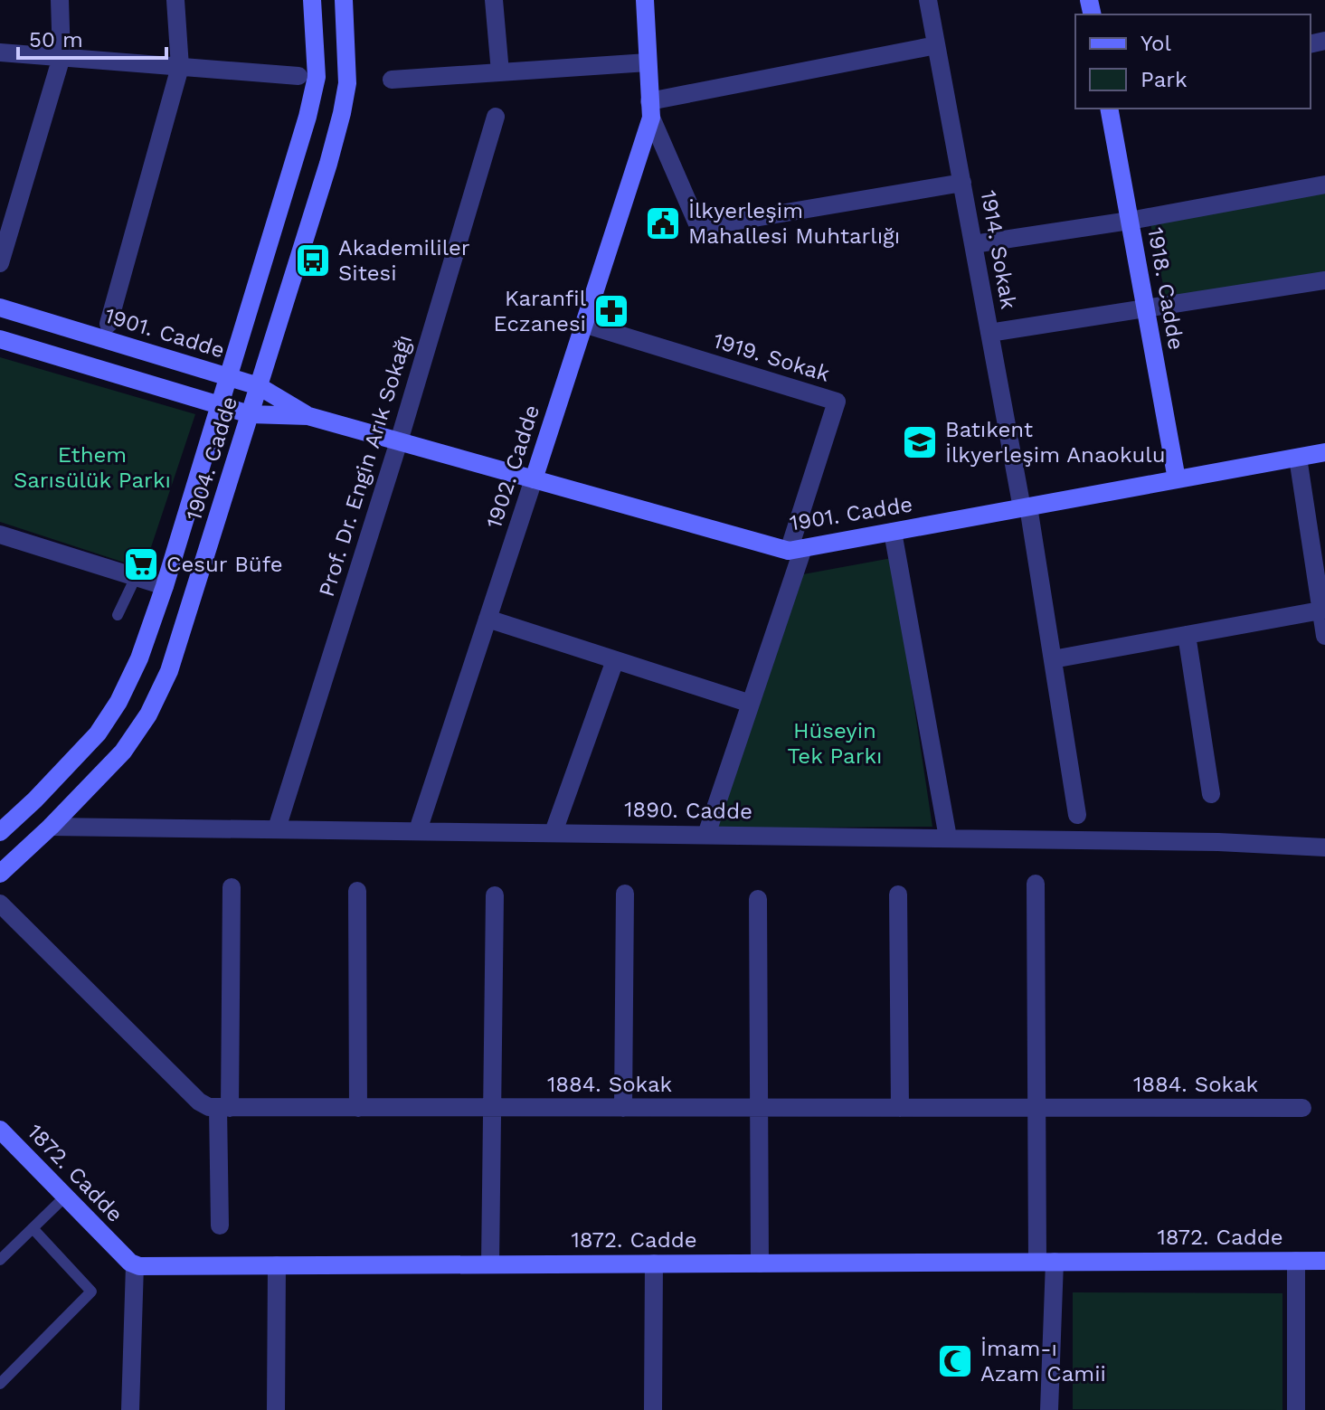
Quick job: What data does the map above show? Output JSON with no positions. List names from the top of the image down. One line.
{"streets":{"street":["1914. Sokak","1918. Cadde","1901. Cadde","1919. Sokak","1904. Cadde","Prof. Dr. Engin Arık Sokağı","1902. Cadde","1890. Cadde","1884. Sokak","1872. Cadde"]},"crossings":[["1914. Sokak","1901. Cadde"],["1918. Cadde","1901. Cadde"],["1901. Cadde","1919. Sokak"],["1901. Cadde","1904. Cadde"],["1901. Cadde","Prof. Dr. Engin Arık Sokağı"],["1901. Cadde","1902. Cadde"],["1919. Sokak","1902. Cadde"],["1904. Cadde","1890. Cadde"],["Prof. Dr. Engin Arık Sokağı","1890. Cadde"],["1902. Cadde","1890. Cadde"]],"parks":["Ethem Sarısülük Parkı","Hüseyin Tek Parkı"],"places":{"public building":["İlkyerleşim Mahallesi Muhtarlığı"],"bus stop":["Akademililer Sitesi"],"pharmacy":["Karanfil Eczanesi"],"school or university":["Batıkent İlkyerleşim Anaokulu"],"supermarket":["Cesur Büfe"],"mosque":["İmam-ı Azam Camii"]},"legend":["Yol","Park"],"scale_bar":"50 m"}
